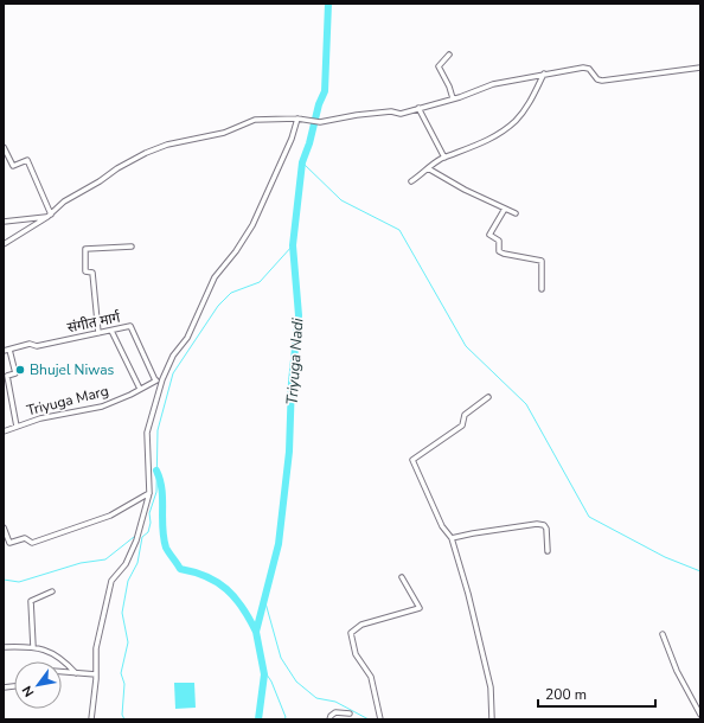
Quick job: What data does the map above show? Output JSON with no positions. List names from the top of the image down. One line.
{"streets":{"street":["संगीत मार्ग","Triyuga Marg"]},"crossings":[["संगीत मार्ग","Triyuga Marg"]],"water":["Triyuga Nadi"],"places":["Bhujel Niwas"],"scale_bar":"200 m","north":"bottom left"}
